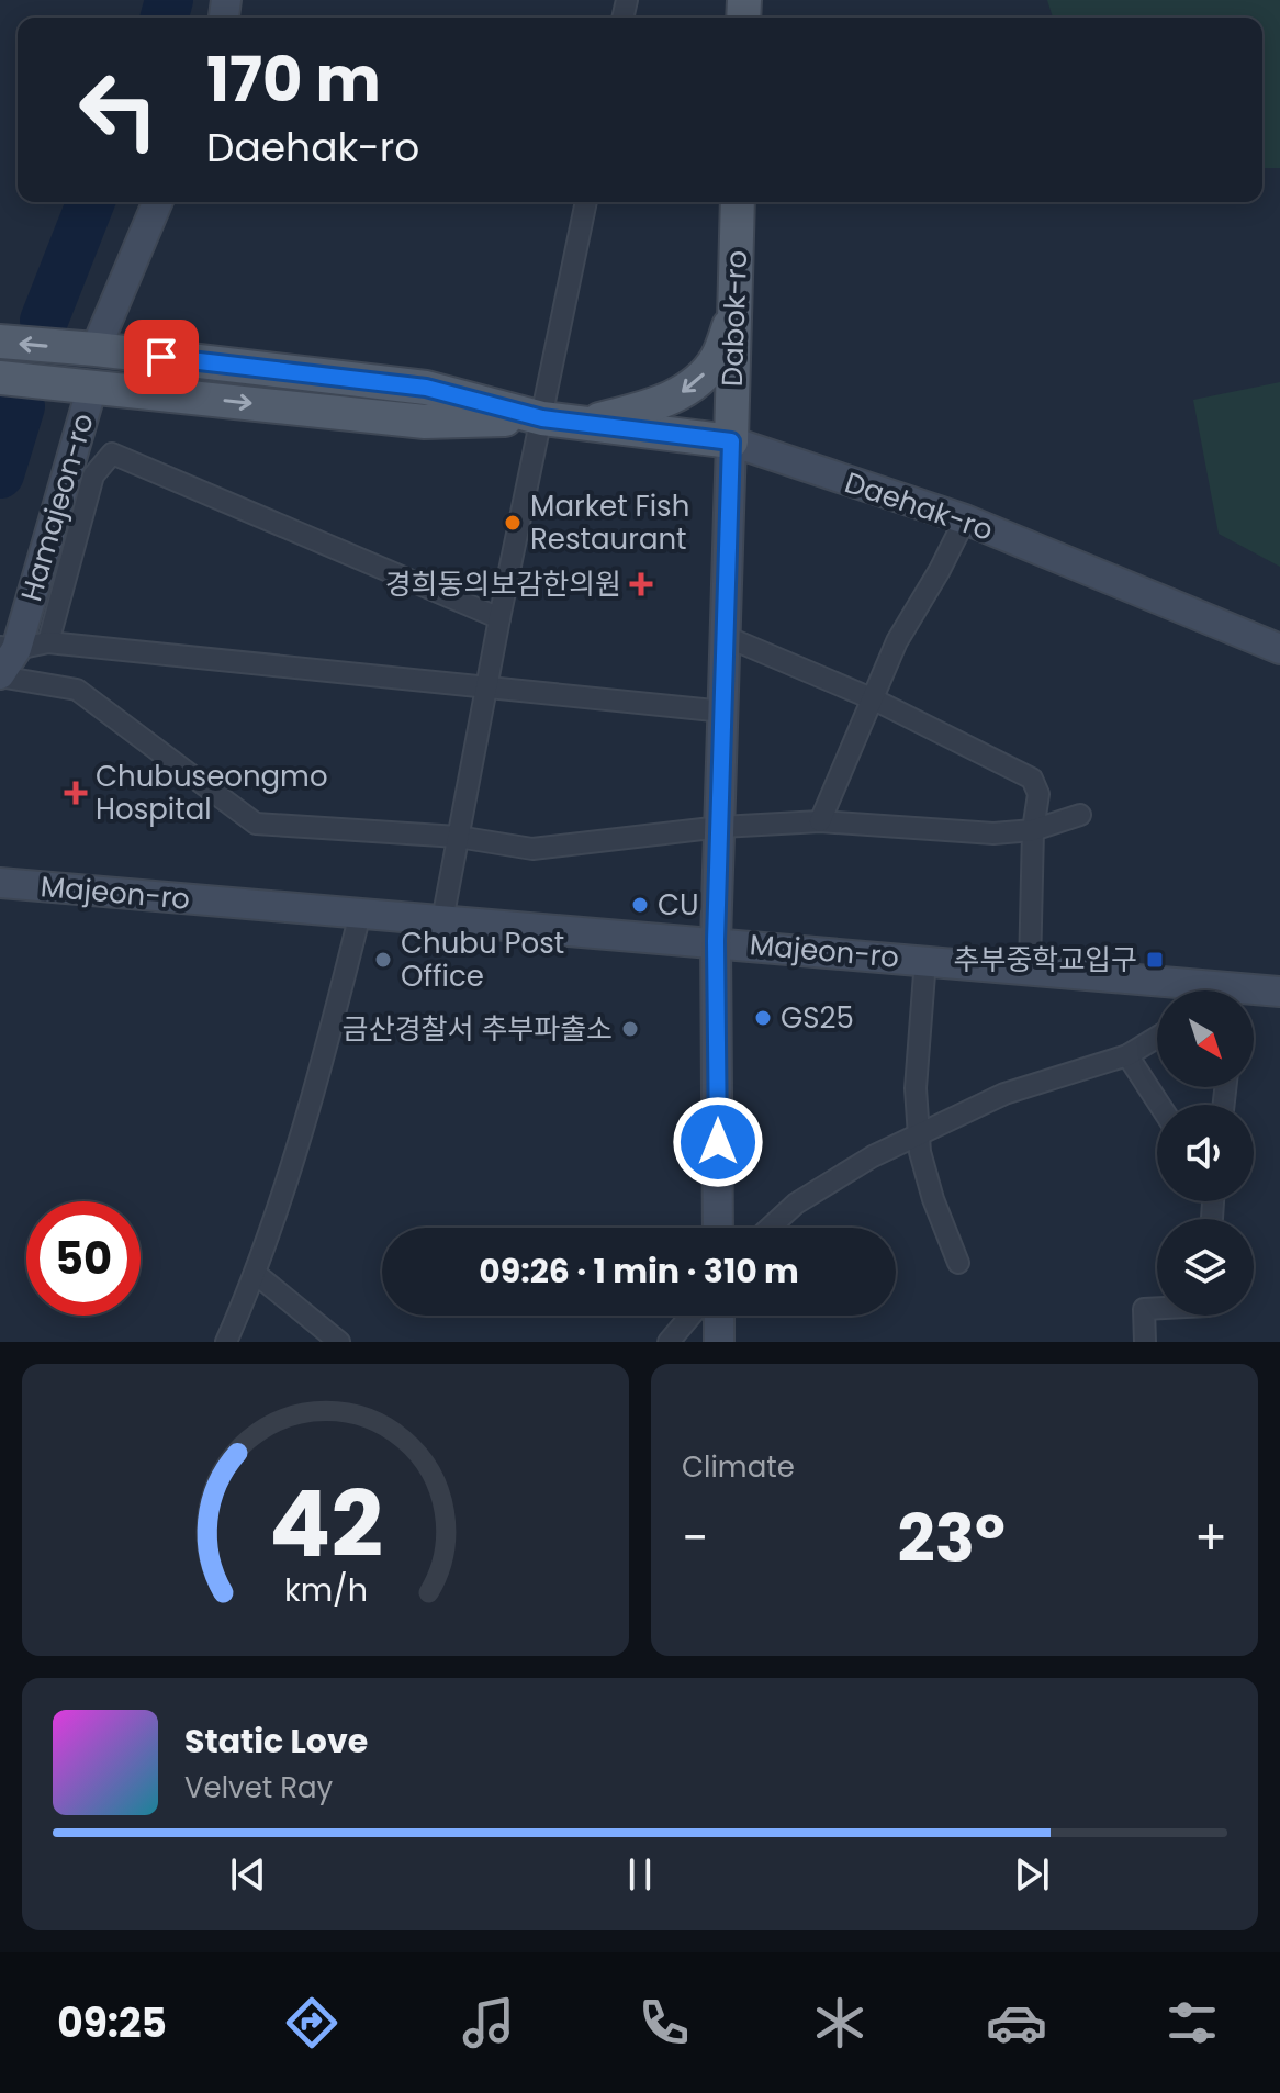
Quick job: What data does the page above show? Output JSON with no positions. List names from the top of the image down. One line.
{"streets":{"main road":["Dabok-ro","Daehak-ro"],"street":["Hamajeon-ro","Majeon-ro"]},"crossings":[["Dabok-ro","Daehak-ro"],["Daehak-ro","Hamajeon-ro"]],"places":{"other":["Market Fish Restaurant","CU","Chubu Post Office","GS25","금산경찰서 추부파출소"],"health":["경희동의보감한의원","Chubuseongmo Hospital"],"transit":["추부중학교입구"]},"north":"bottom right","page":{"turn":["170 m","Daehak-ro"],"limit":"50","trip":"09:26 · 1 min · 310 m","tile":"Climate","heat":["−","23°","+"],"song":["Static Love","Velvet Ray"],"tabs":"09:25","gauge":["42","km/h"]}}
